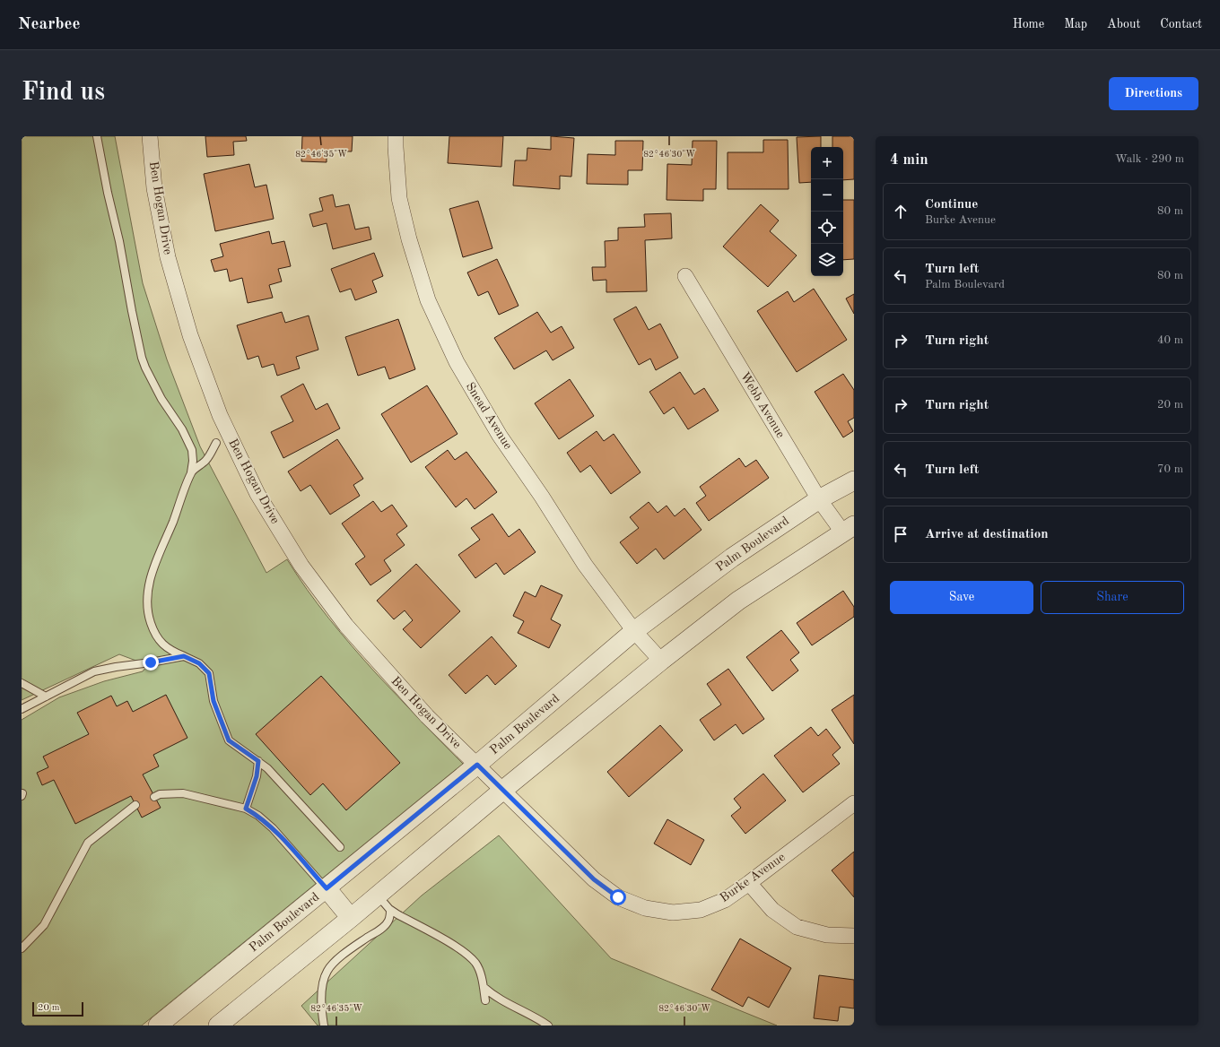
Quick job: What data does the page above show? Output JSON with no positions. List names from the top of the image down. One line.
{"streets":{"street":["Ben Hogan Drive","Webb Avenue","Snead Avenue","Palm Boulevard","Burke Avenue"]},"crossings":[["Ben Hogan Drive","Palm Boulevard"],["Ben Hogan Drive","Burke Avenue"],["Webb Avenue","Palm Boulevard"],["Snead Avenue","Palm Boulevard"],["Palm Boulevard","Burke Avenue"]],"scale_bar":"20 m","page":{"header":"Nearbee","nav":["Home","Map","About","Contact"],"buttons":["Directions",["Save","Share"]],"title":"Find us","heading":["4 min","Walk · 290 m"],"map_buttons":["+","−"],"list":[["Continue","Burke Avenue","80 m"],["Turn left","Palm Boulevard","80 m"],["Turn right","40 m"],["Turn right","20 m"],["Turn left","70 m"],"Arrive at destination"],"scale":"20 m"},"coordinates":["82°46'35\"W","82°46'30\"W"]}
